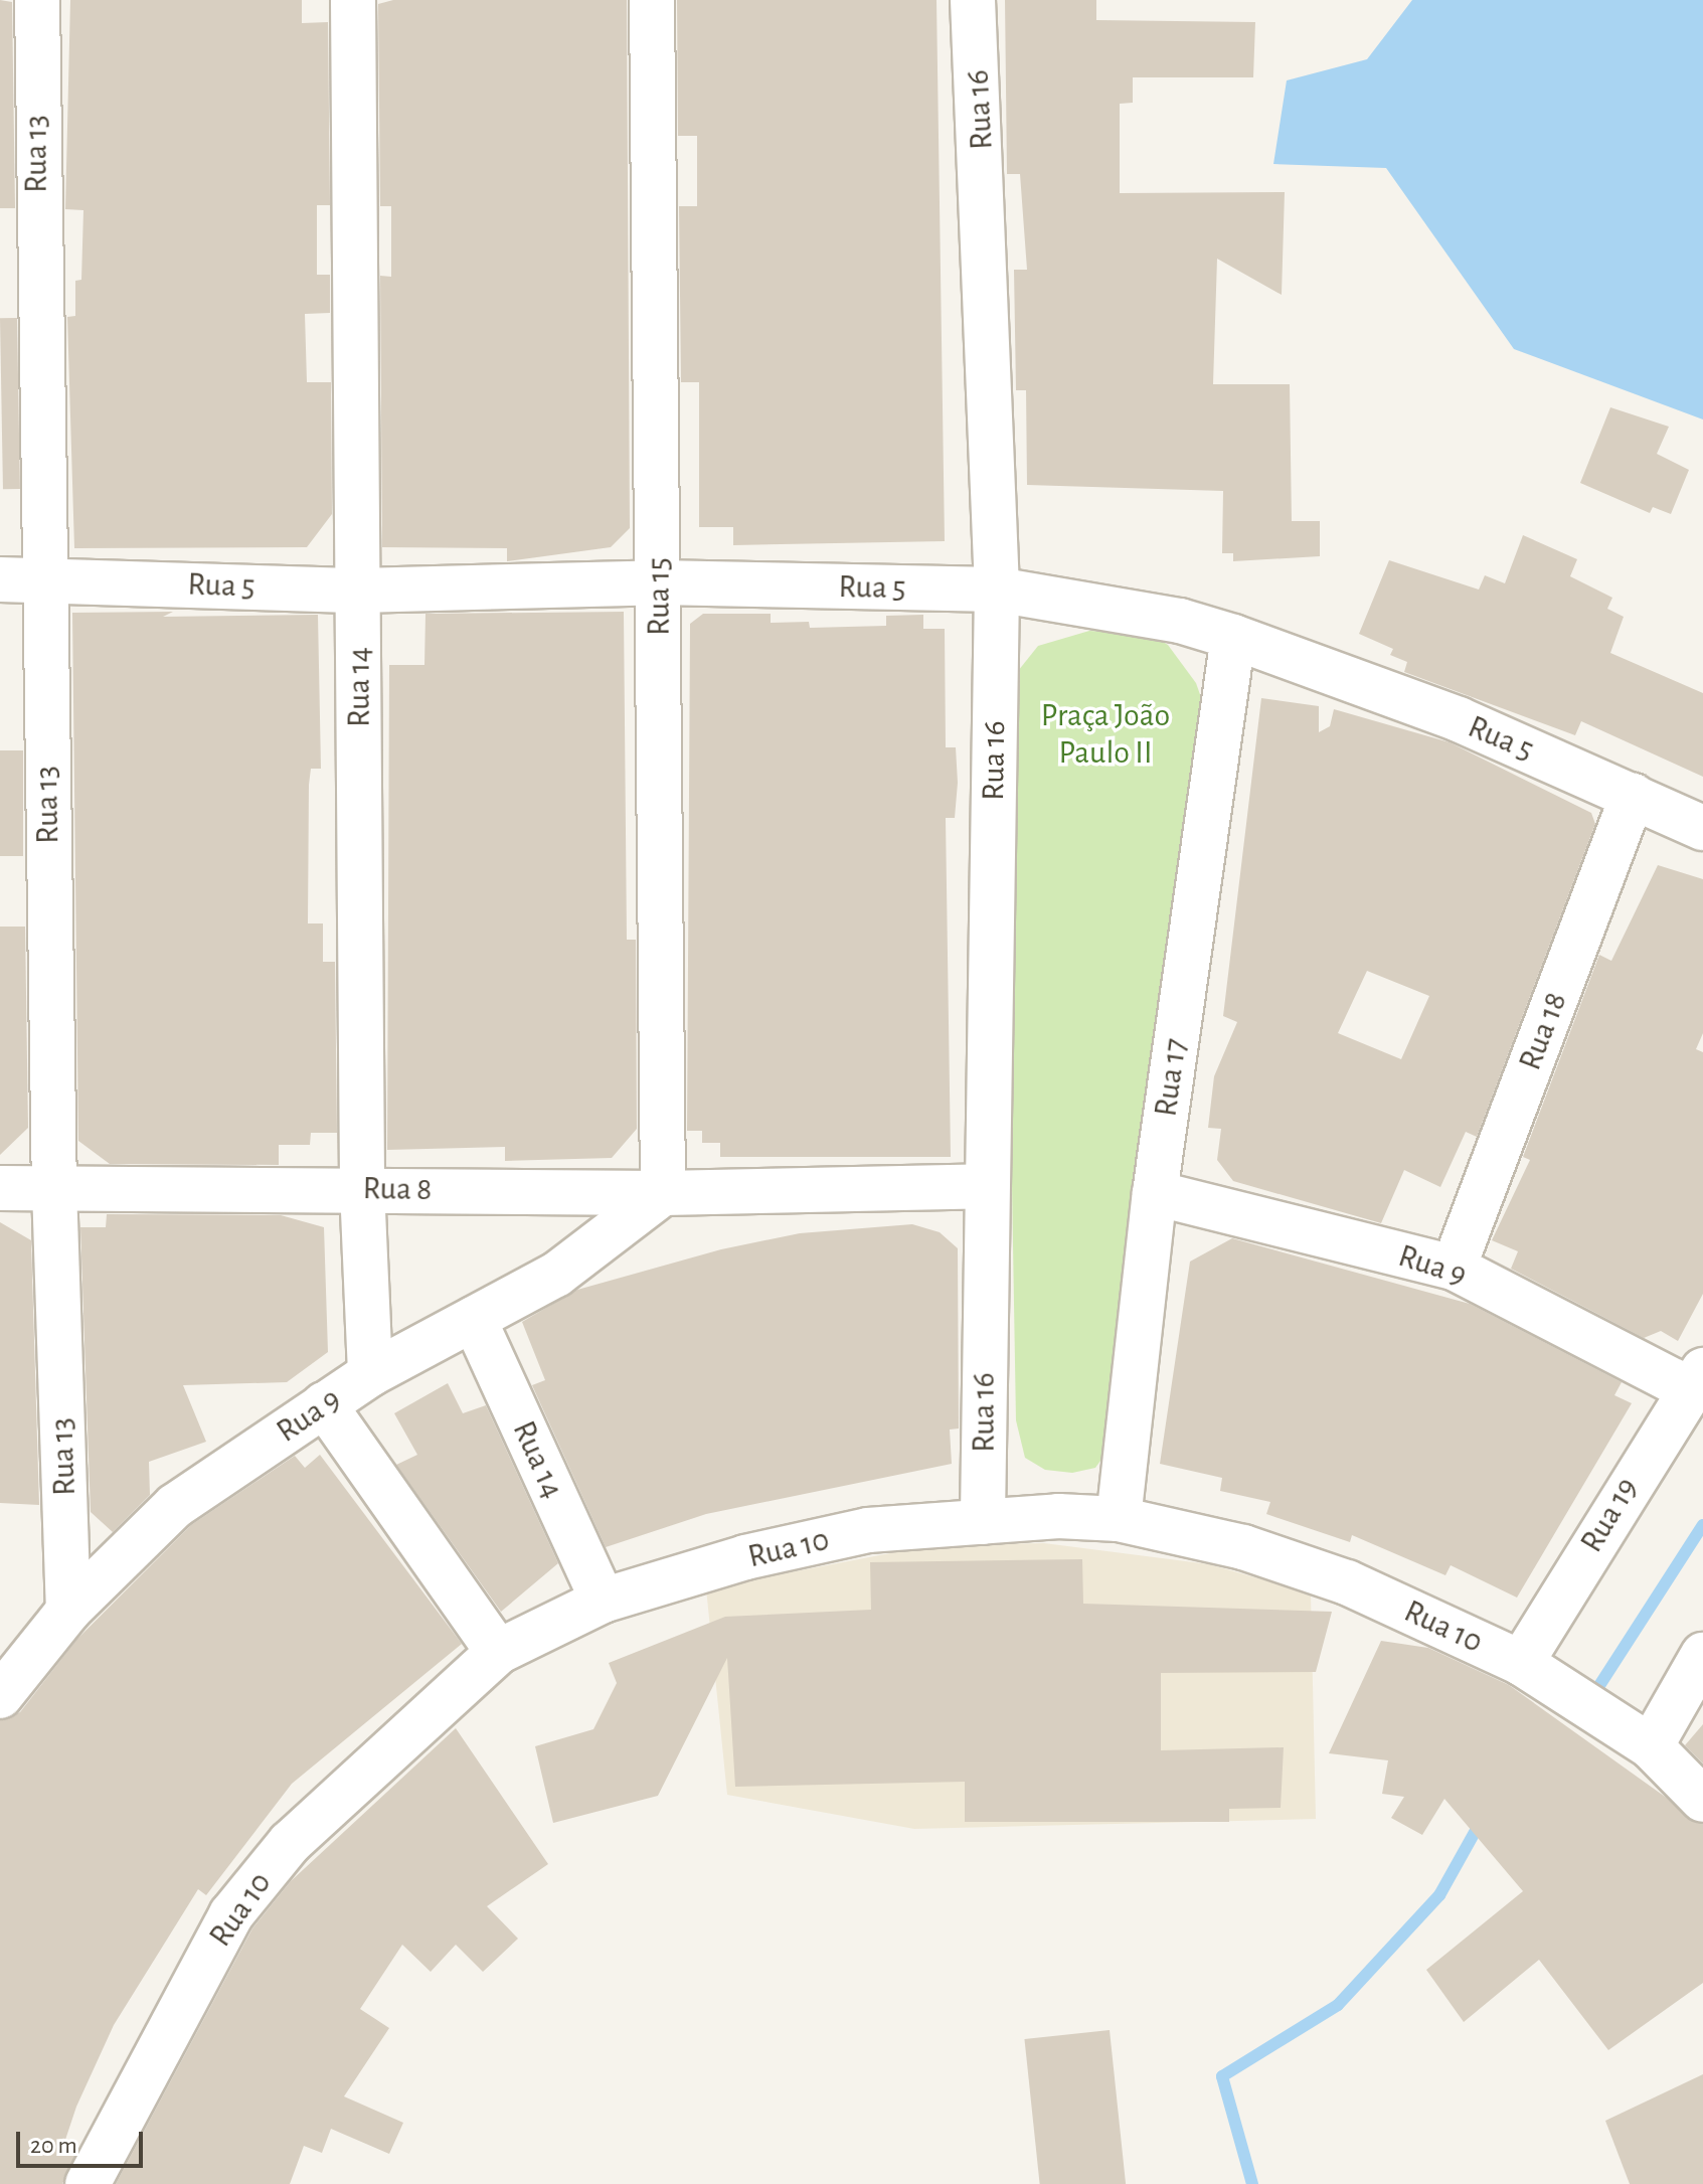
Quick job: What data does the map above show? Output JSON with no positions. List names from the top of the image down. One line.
{"streets":{"street":["Rua 16","Rua 13","Rua 5","Rua 15","Rua 14","Rua 18","Rua 17","Rua 8","Rua 9","Rua 19","Rua 10"]},"crossings":[["Rua 16","Rua 5"],["Rua 16","Rua 8"],["Rua 16","Rua 10"],["Rua 13","Rua 5"],["Rua 13","Rua 8"],["Rua 13","Rua 9"],["Rua 5","Rua 15"],["Rua 5","Rua 14"],["Rua 5","Rua 18"],["Rua 5","Rua 17"],["Rua 15","Rua 8"],["Rua 15","Rua 9"],["Rua 14","Rua 8"],["Rua 14","Rua 9"],["Rua 14","Rua 10"],["Rua 18","Rua 9"],["Rua 17","Rua 9"],["Rua 17","Rua 10"],["Rua 8","Rua 9"],["Rua 9","Rua 19"],["Rua 19","Rua 10"]],"parks":["Praça João Paulo II"],"scale_bar":"20 m"}
